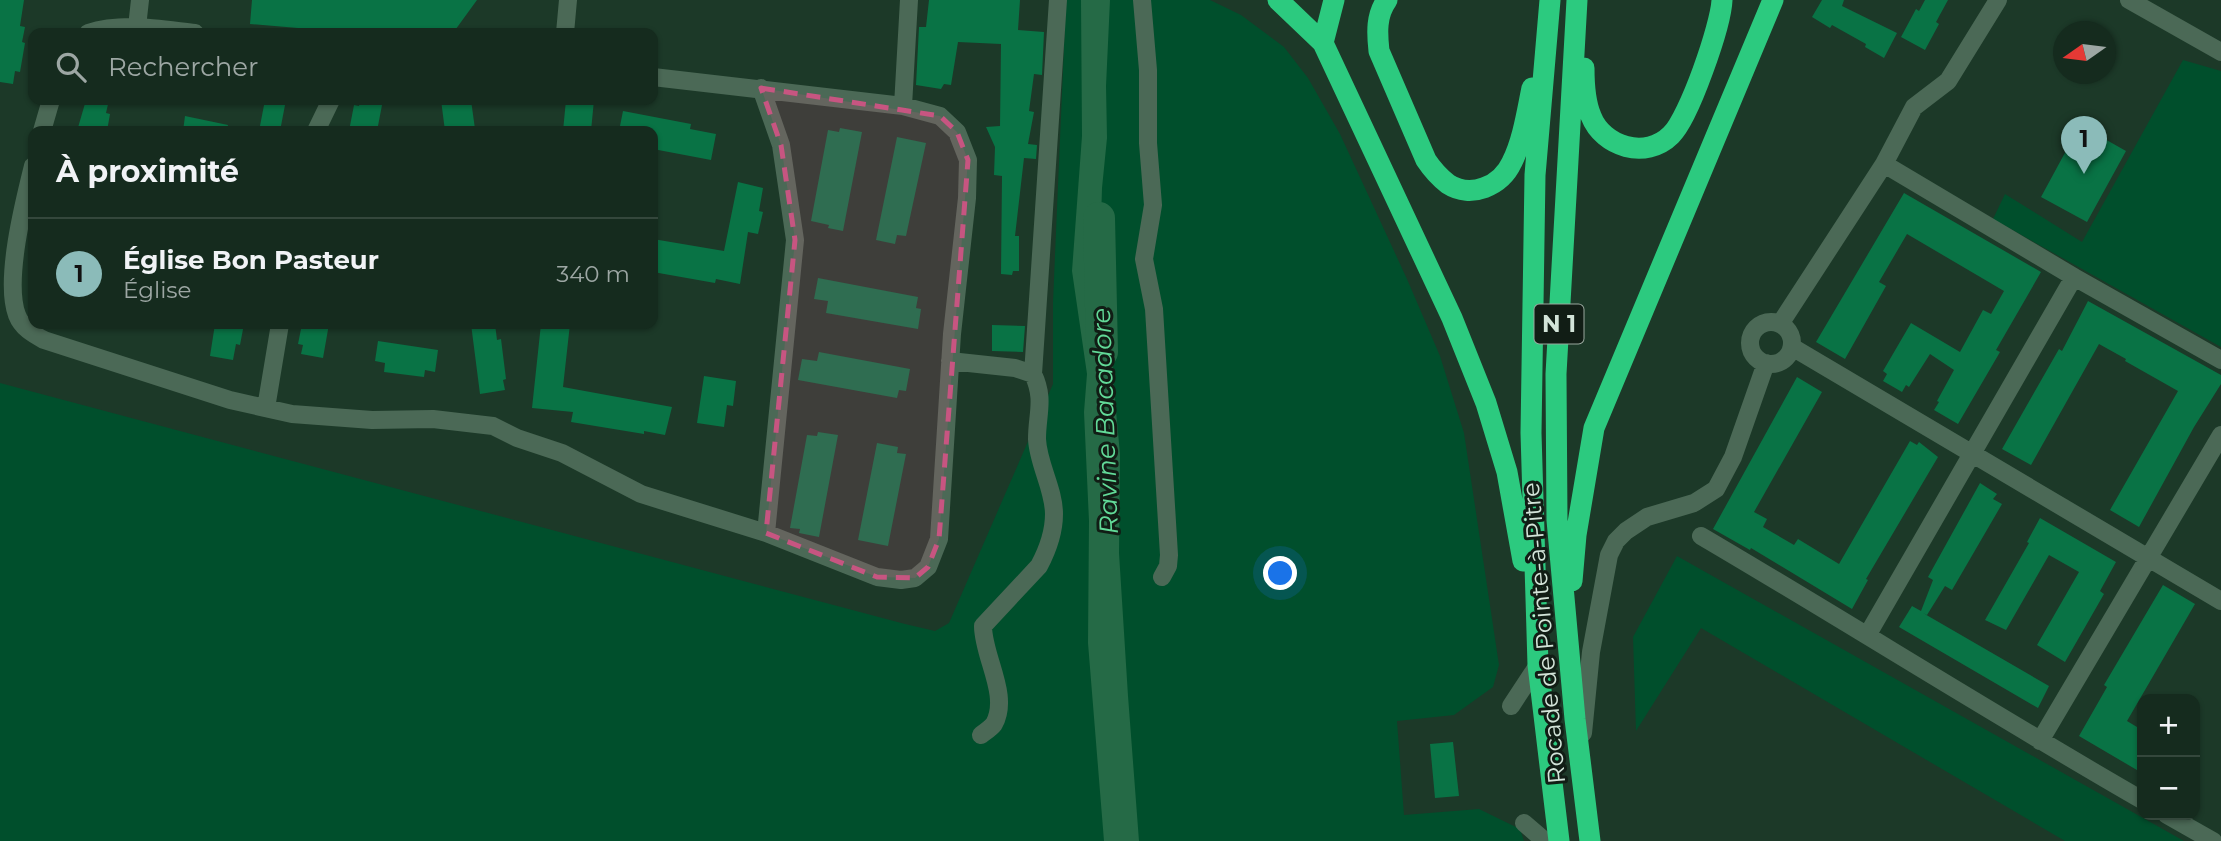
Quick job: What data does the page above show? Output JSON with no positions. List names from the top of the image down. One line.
{"streets":{"highway":["N 1","Rocade de Pointe-à-Pitre"]},"water":["Ravine Bacadore"],"north":"left","page":{"search":"Rechercher","pins":"1","heading":"À proximité","list":[{"mark":"1","name":"Église Bon Pasteur","note":"Église","value":"340 m"}],"map_buttons":["+","−"]}}
